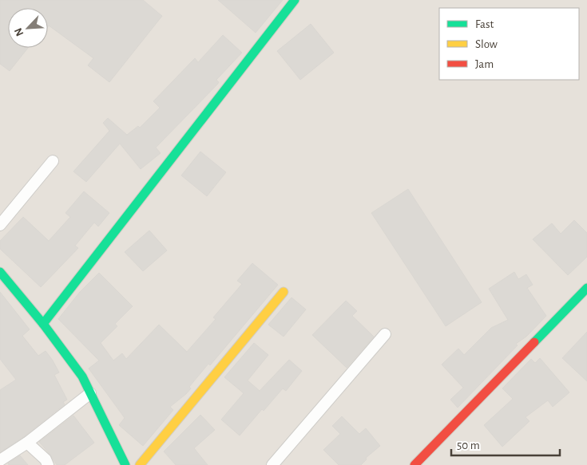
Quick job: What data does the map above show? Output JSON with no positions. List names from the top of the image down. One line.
{"legend":["Fast","Slow","Jam"],"scale_bar":"50 m","north":"bottom left"}
